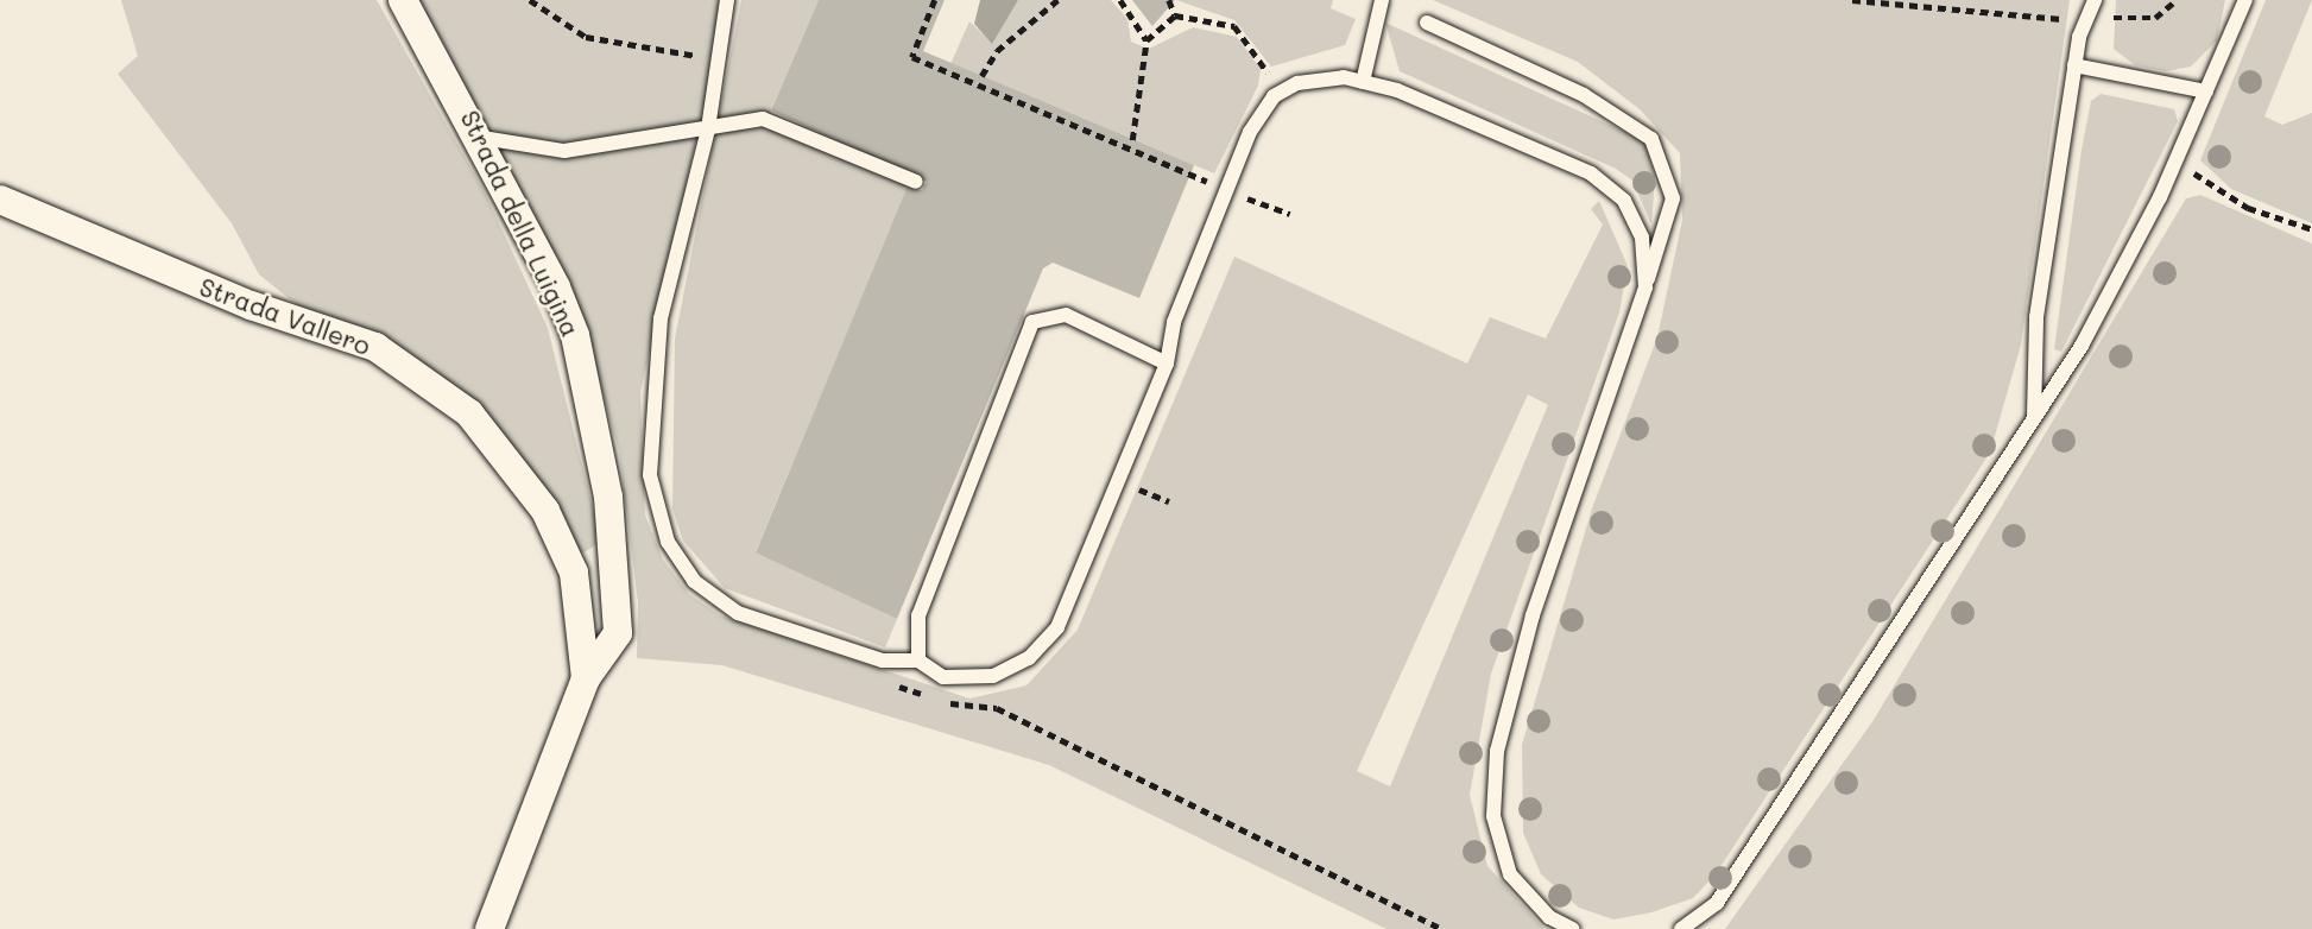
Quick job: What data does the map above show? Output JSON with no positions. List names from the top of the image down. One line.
{"streets":{"street":["Strada della Luigina","Strada Vallero"]},"crossings":[["Strada della Luigina","Strada Vallero"]]}
